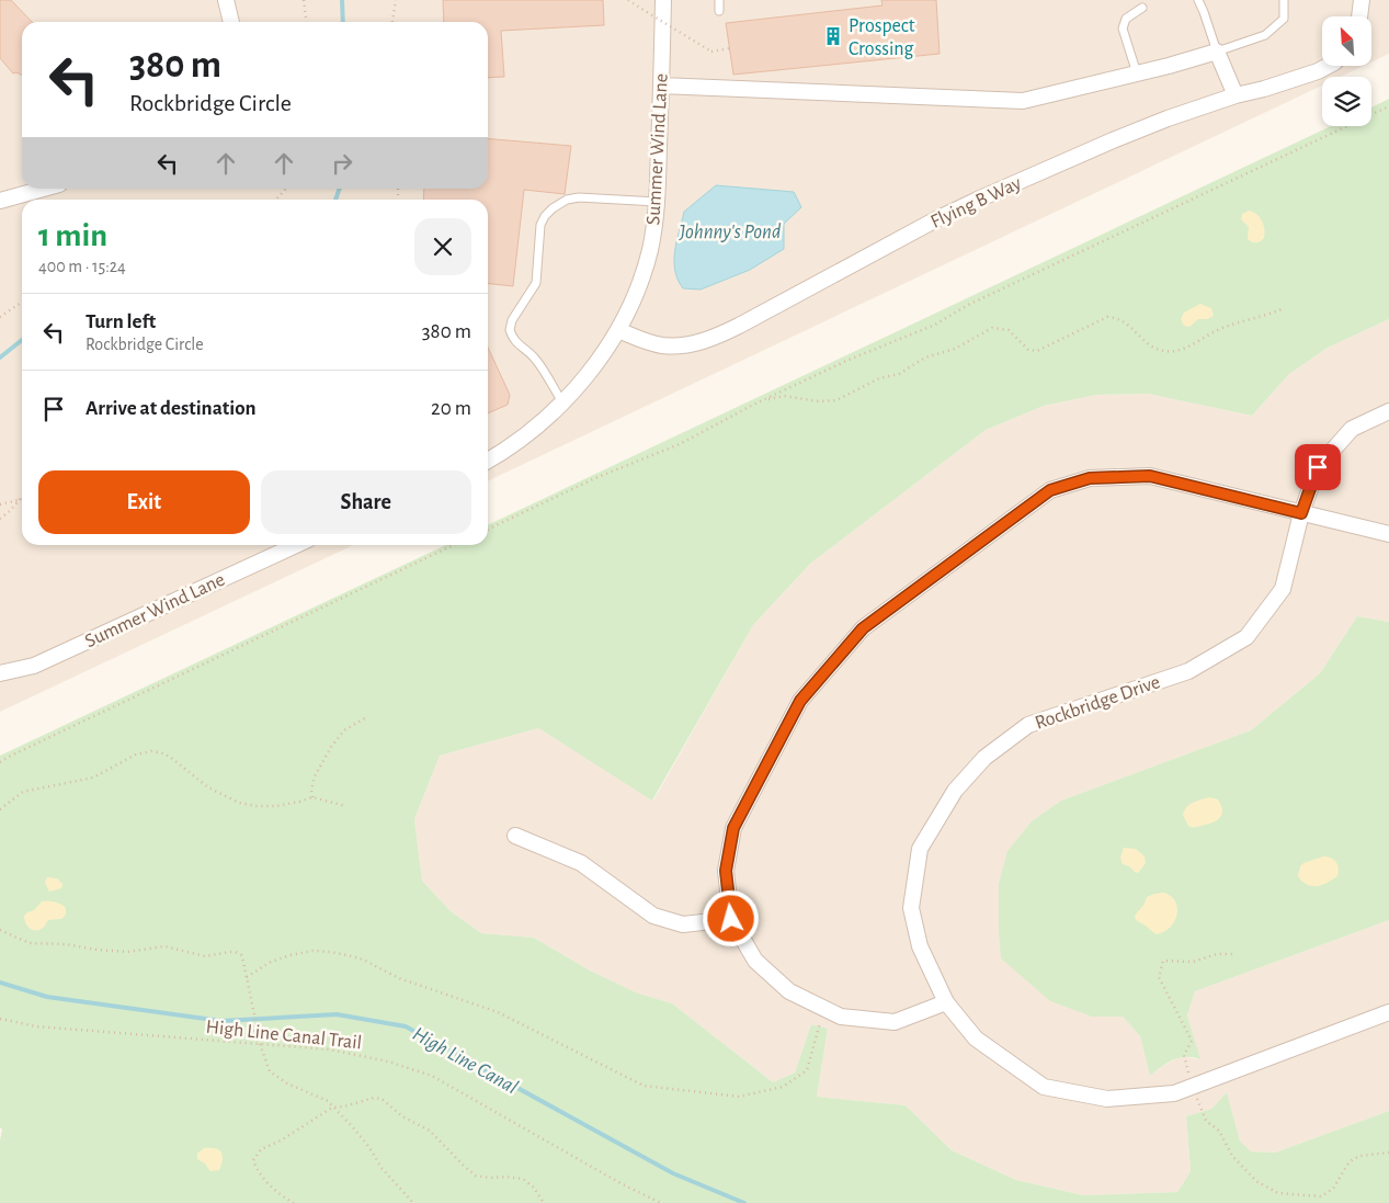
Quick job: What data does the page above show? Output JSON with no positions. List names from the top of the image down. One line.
{"streets":{"street":["Summer Wind Lane","Flying B Way","Rockbridge Drive"],"path":["High Line Canal Trail"]},"crossings":[["Summer Wind Lane","Flying B Way"]],"water":["Johnny's Pond","High Line Canal"],"places":{"building":["Prospect Crossing"]},"north":"top left","page":{"turn":["380 m","Rockbridge Circle"],"heading":["1 min","400 m · 15:24"],"list":[{"name":"Turn left","note":"Rockbridge Circle","value":"380 m"},{"name":"Arrive at destination","value":"20 m"}],"buttons":["Exit","Share"]}}
